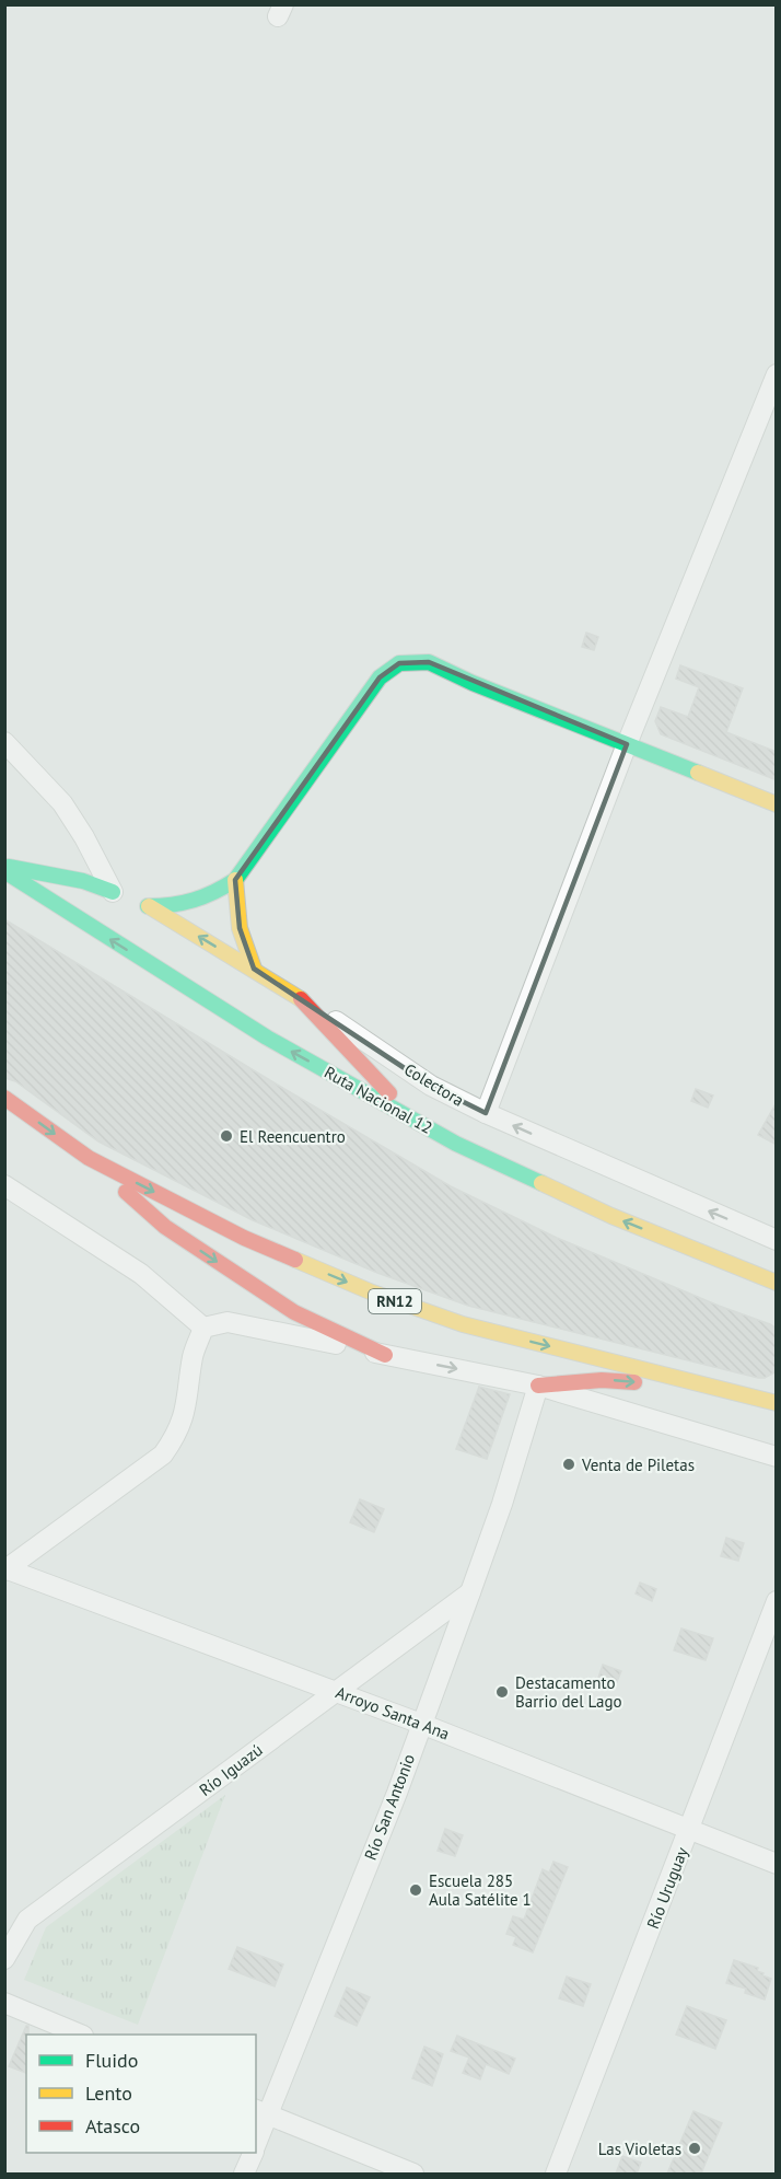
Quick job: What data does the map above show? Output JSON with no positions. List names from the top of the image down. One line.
{"streets":{"main road":["Colectora","Ruta Nacional 12","RN12"],"street":["Arroyo Santa Ana","Río Iguazú","Río San Antonio","Río Uruguay"]},"crossings":[["Arroyo Santa Ana","Río Iguazú"],["Arroyo Santa Ana","Río San Antonio"],["Arroyo Santa Ana","Río Uruguay"],["Río Iguazú","Río San Antonio"]],"one_way":["Colectora"],"places":["El Reencuentro","Venta de Piletas","Destacamento Barrio del Lago","Escuela 285 Aula Satélite 1","Las Violetas"],"legend":["Fluido","Lento","Atasco"]}
